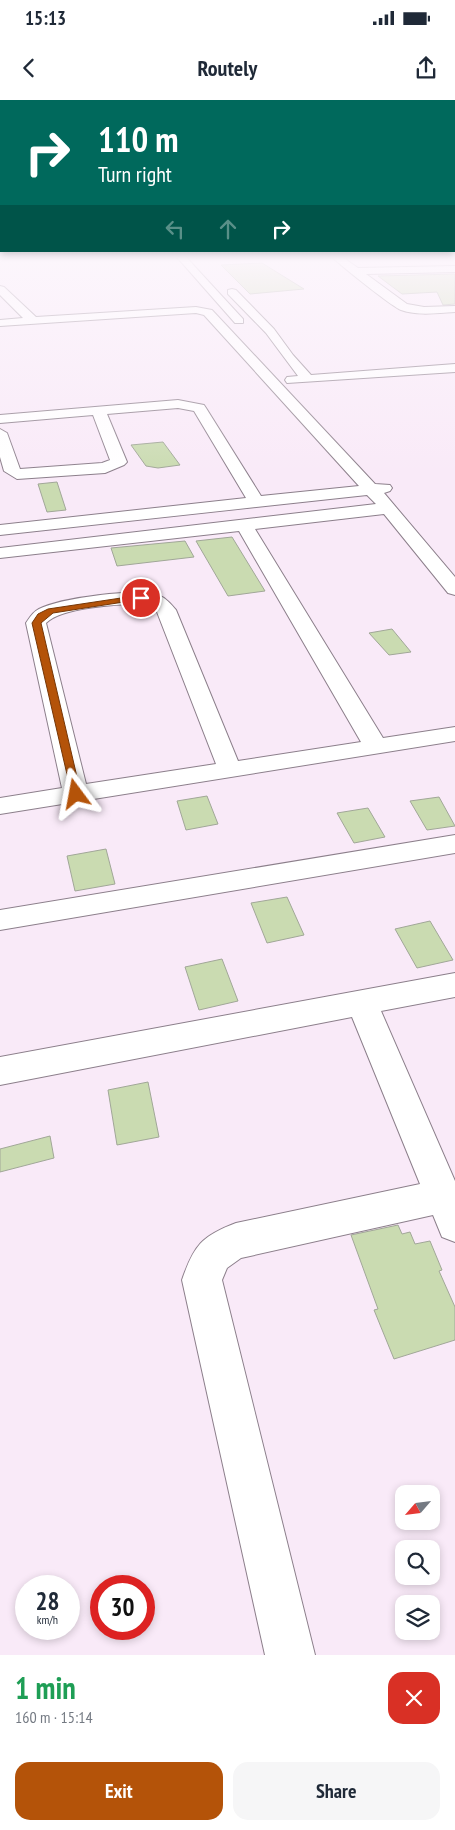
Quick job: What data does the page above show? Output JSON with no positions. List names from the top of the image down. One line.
{"north":"bottom left","page":{"status":"15:13","header":"Routely","turn":["110 m","Turn right"],"speed":"28 km/h","limit":"30","heading":["1 min","160 m · 15:14"],"buttons":["Exit","Share"]}}
